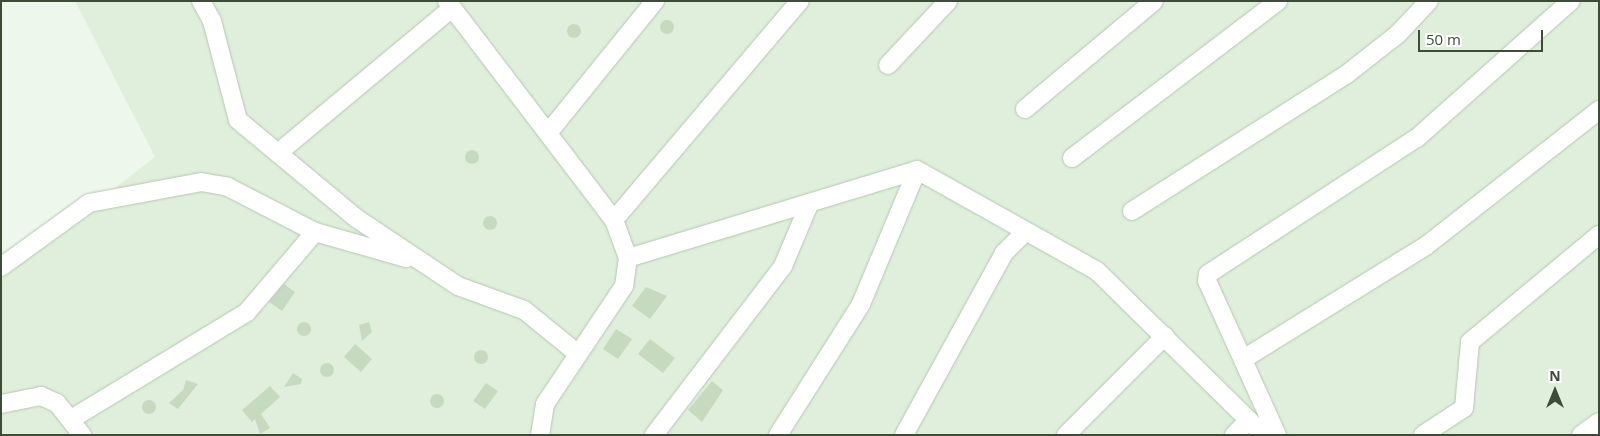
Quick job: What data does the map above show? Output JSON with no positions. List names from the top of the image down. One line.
{"scale_bar":"50 m","north":"top"}
